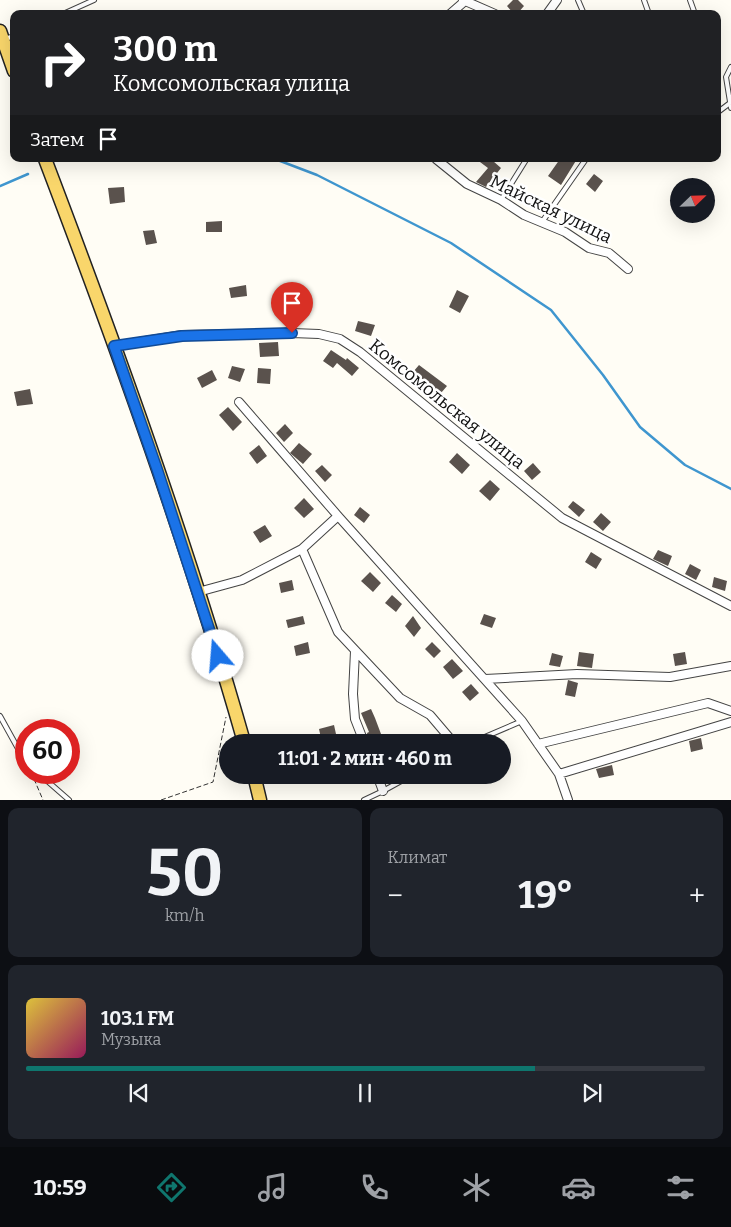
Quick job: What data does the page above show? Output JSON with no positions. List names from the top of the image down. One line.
{"streets":{"street":["Майская улица","Комсомольская улица"]},"north":"top right","page":{"turn":["300 m","Комсомольская улица"],"then":"Затем","limit":"60","trip":"11:01 · 2 мин · 460 m","tile":[["50","km/h"],"Климат"],"heat":["−","19°","+"],"song":["103.1 FM","Музыка"],"tabs":"10:59"}}
